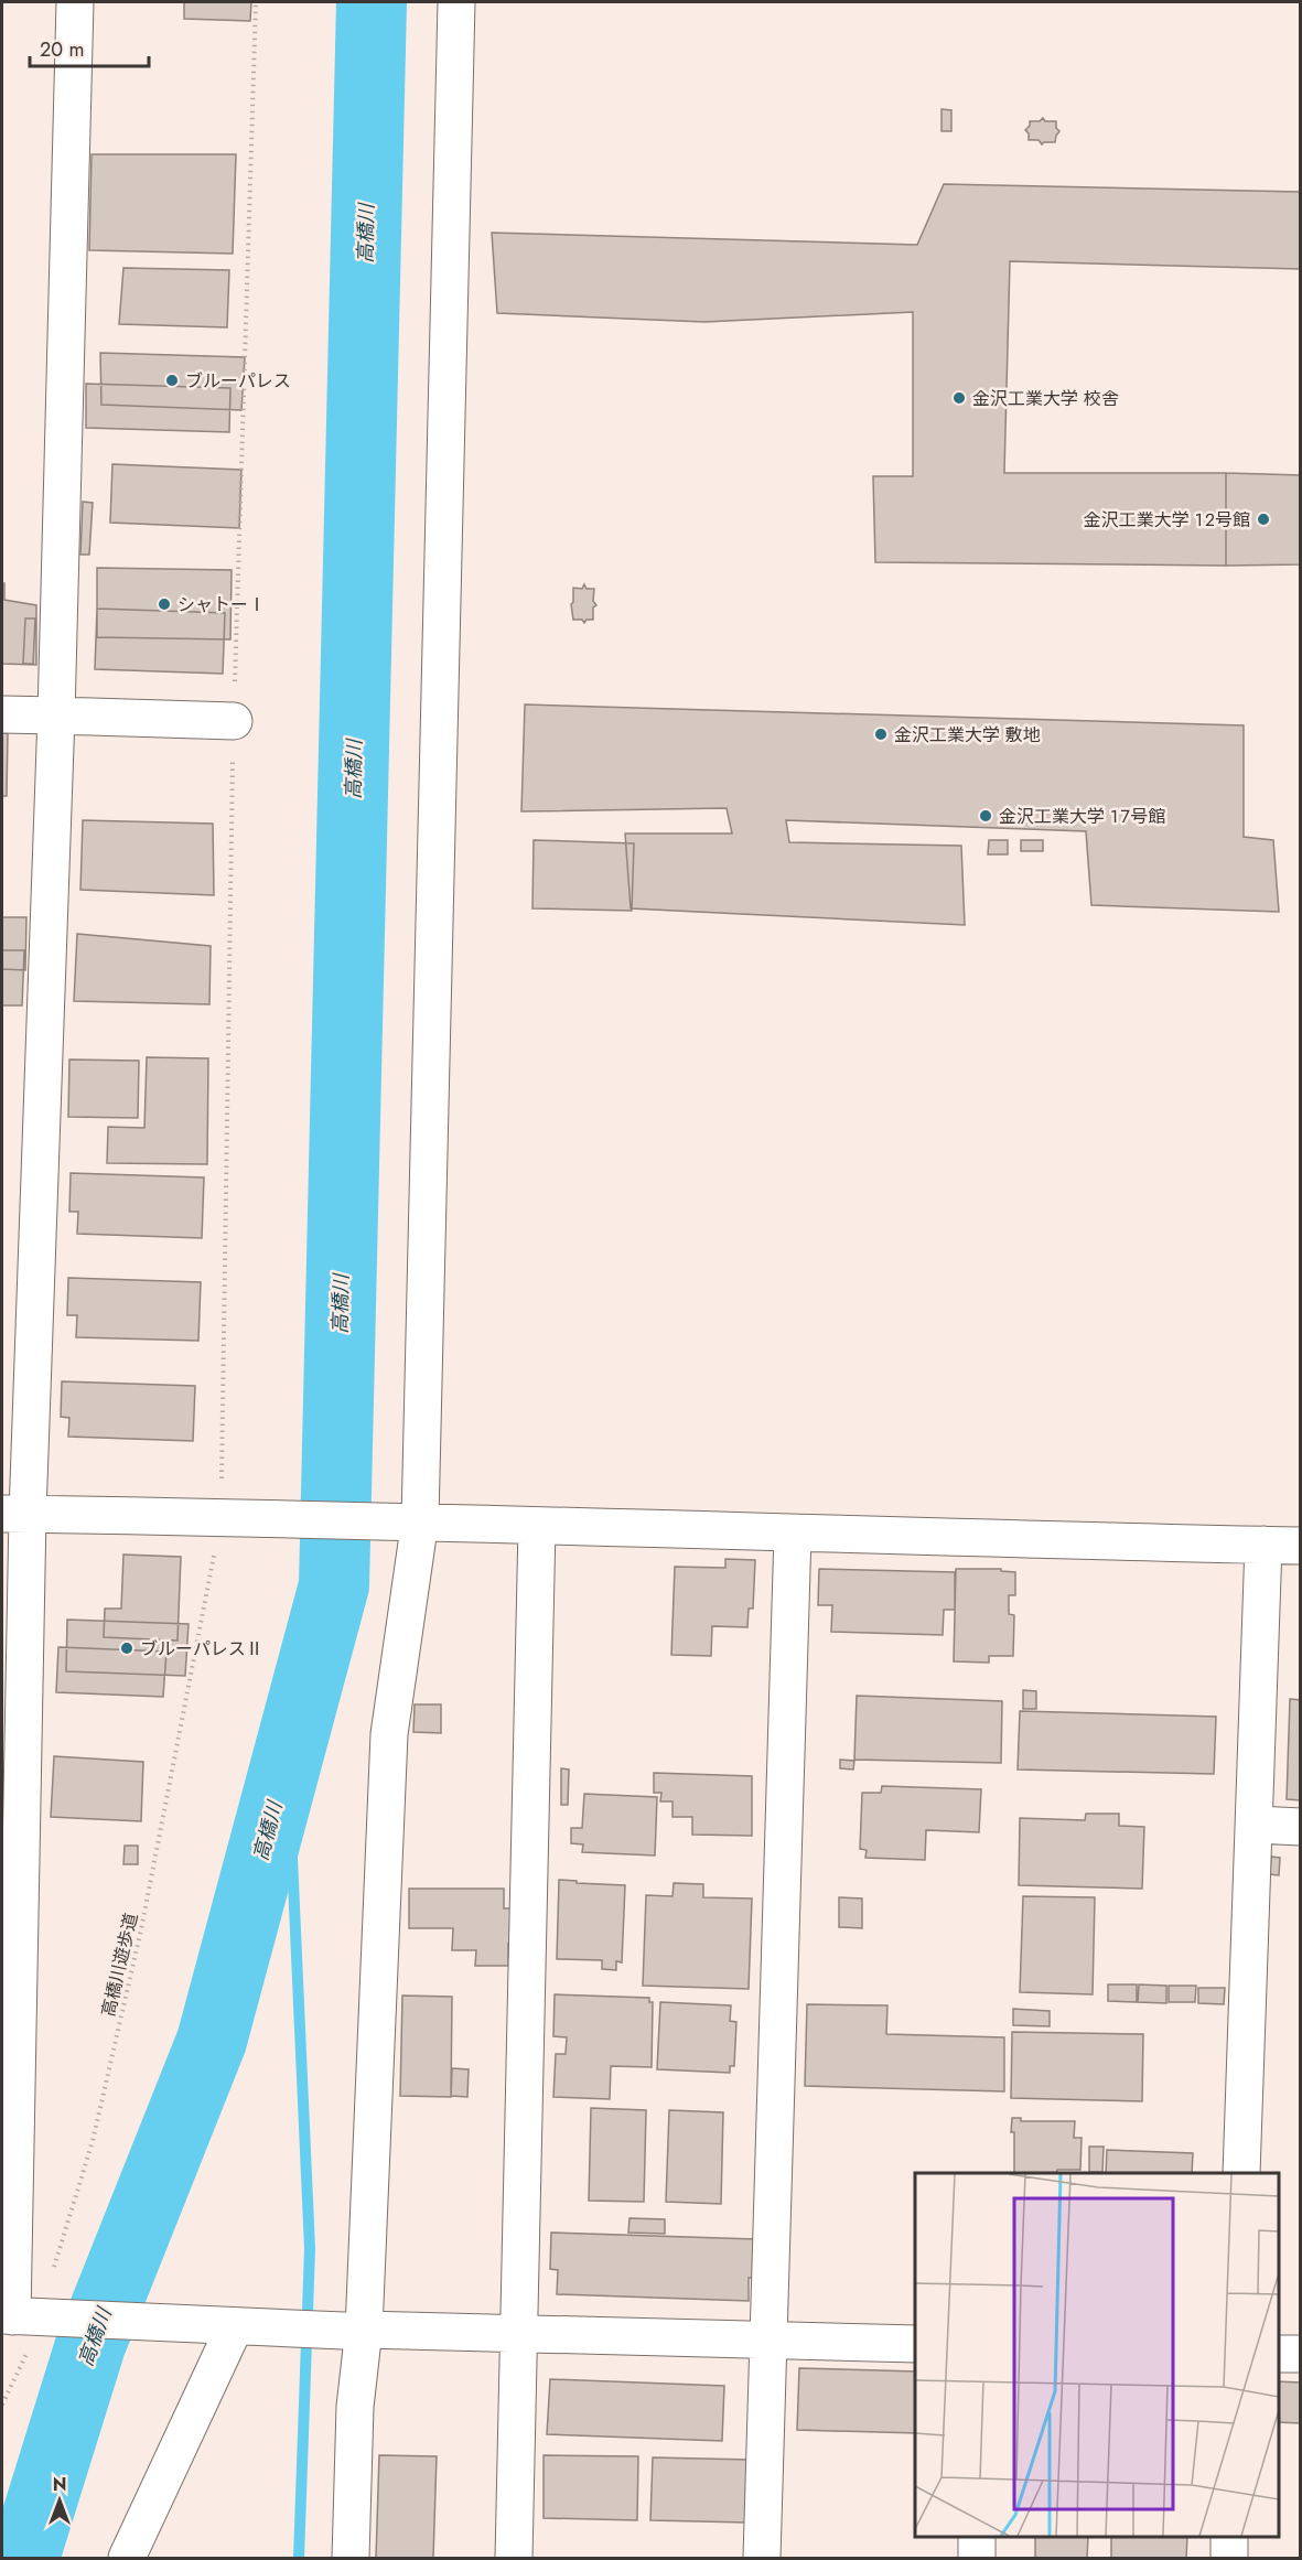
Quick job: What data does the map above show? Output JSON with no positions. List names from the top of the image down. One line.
{"streets":{"path":["高橋川遊歩道"]},"water":["高橋川"],"places":["ブルーパレス","金沢工業大学 校舎","金沢工業大学 １２号館","シャトーⅠ","金沢工業大学 敷地","金沢工業大学 １７号館","ブルーパレスⅡ"],"scale_bar":"20 m","north":"top"}
